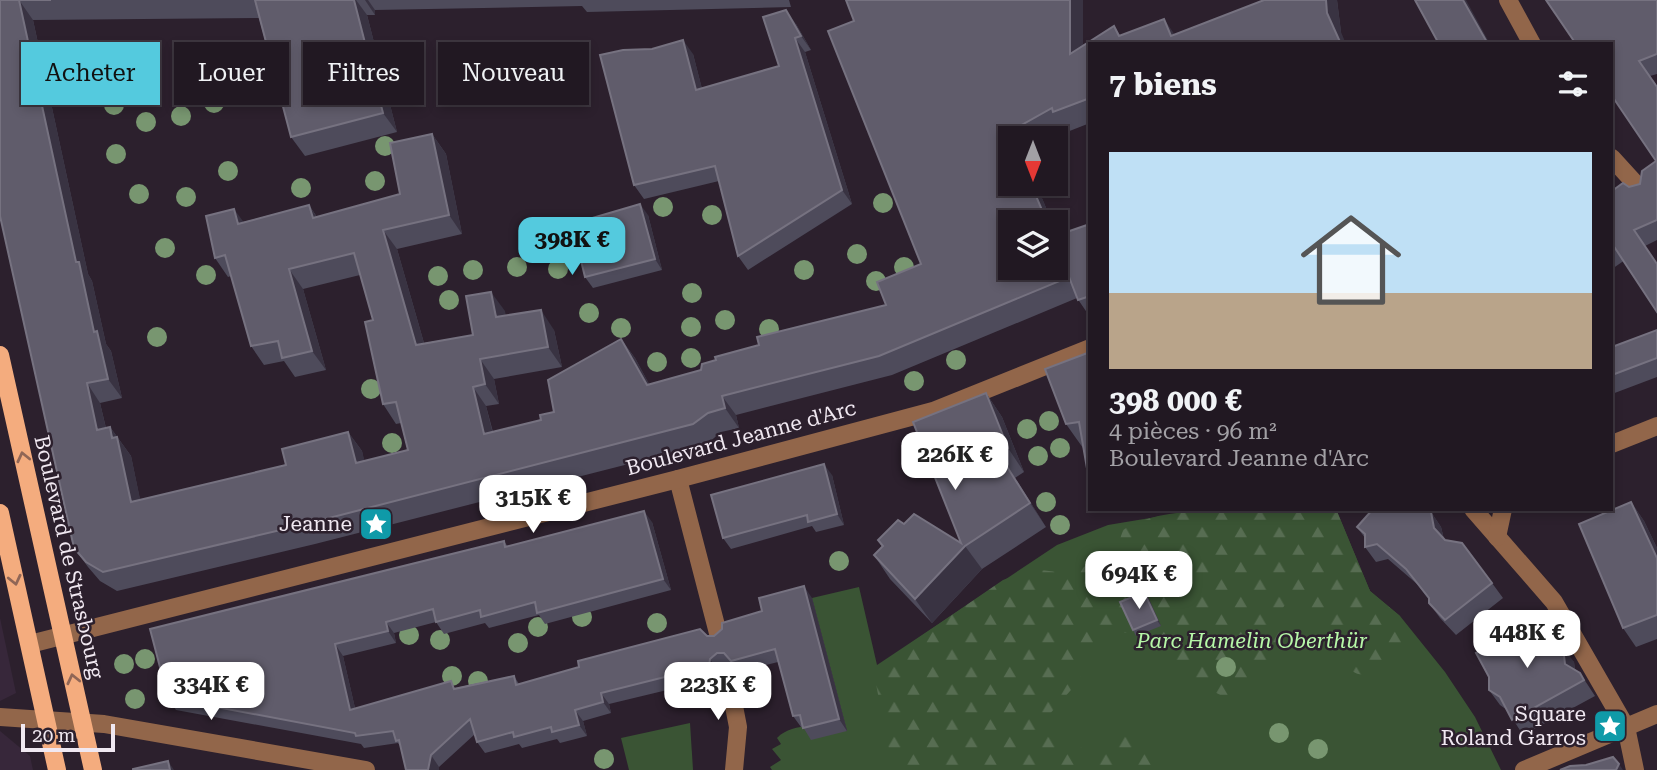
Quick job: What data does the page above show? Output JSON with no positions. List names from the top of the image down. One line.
{"streets":{"main road":["Boulevard de Strasbourg"],"street":["Boulevard Jeanne d'Arc"]},"crossings":[["Boulevard Jeanne d'Arc","Boulevard de Strasbourg"]],"parks":["Parc Hamelin Oberthür"],"places":{"place":["Jeanne","Square Roland Garros"]},"scale_bar":"20 m","north":"bottom","page":{"chip":["Acheter","Louer","Filtres","Nouveau"],"heading":"7 biens","list":[{"name":"398 000 €","note":"4 pièces · 96 m² · Boulevard Jeanne d'Arc"}],"price":["398K €","226K €","315K €","694K €","448K €","334K €","223K €"],"scale":"20 m"}}
